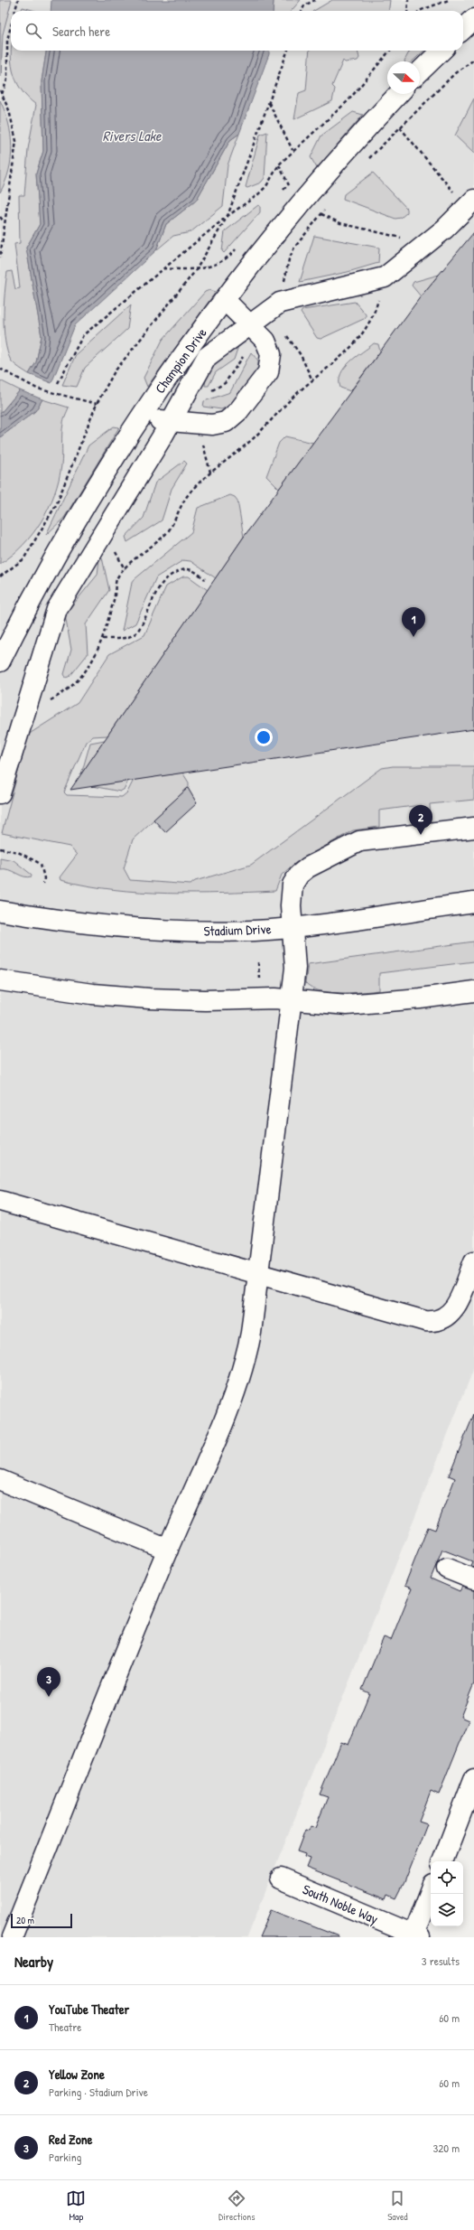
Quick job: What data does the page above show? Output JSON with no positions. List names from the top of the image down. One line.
{"streets":{"street":["Champion Drive","Stadium Drive","South Noble Way"]},"water":["Rivers Lake"],"scale_bar":"20 m","north":"right","page":{"search":"Search here","pins":["1","2","3"],"scale":"20 m","heading":["Nearby","3 results"],"list":[{"mark":"1","name":"YouTube Theater","note":"Theatre","value":"60 m"},{"mark":"2","name":"Yellow Zone","note":"Parking · Stadium Drive","value":"60 m"},{"mark":"3","name":"Red Zone","note":"Parking","value":"320 m"}],"nav":["Map","Directions","Saved"]}}
